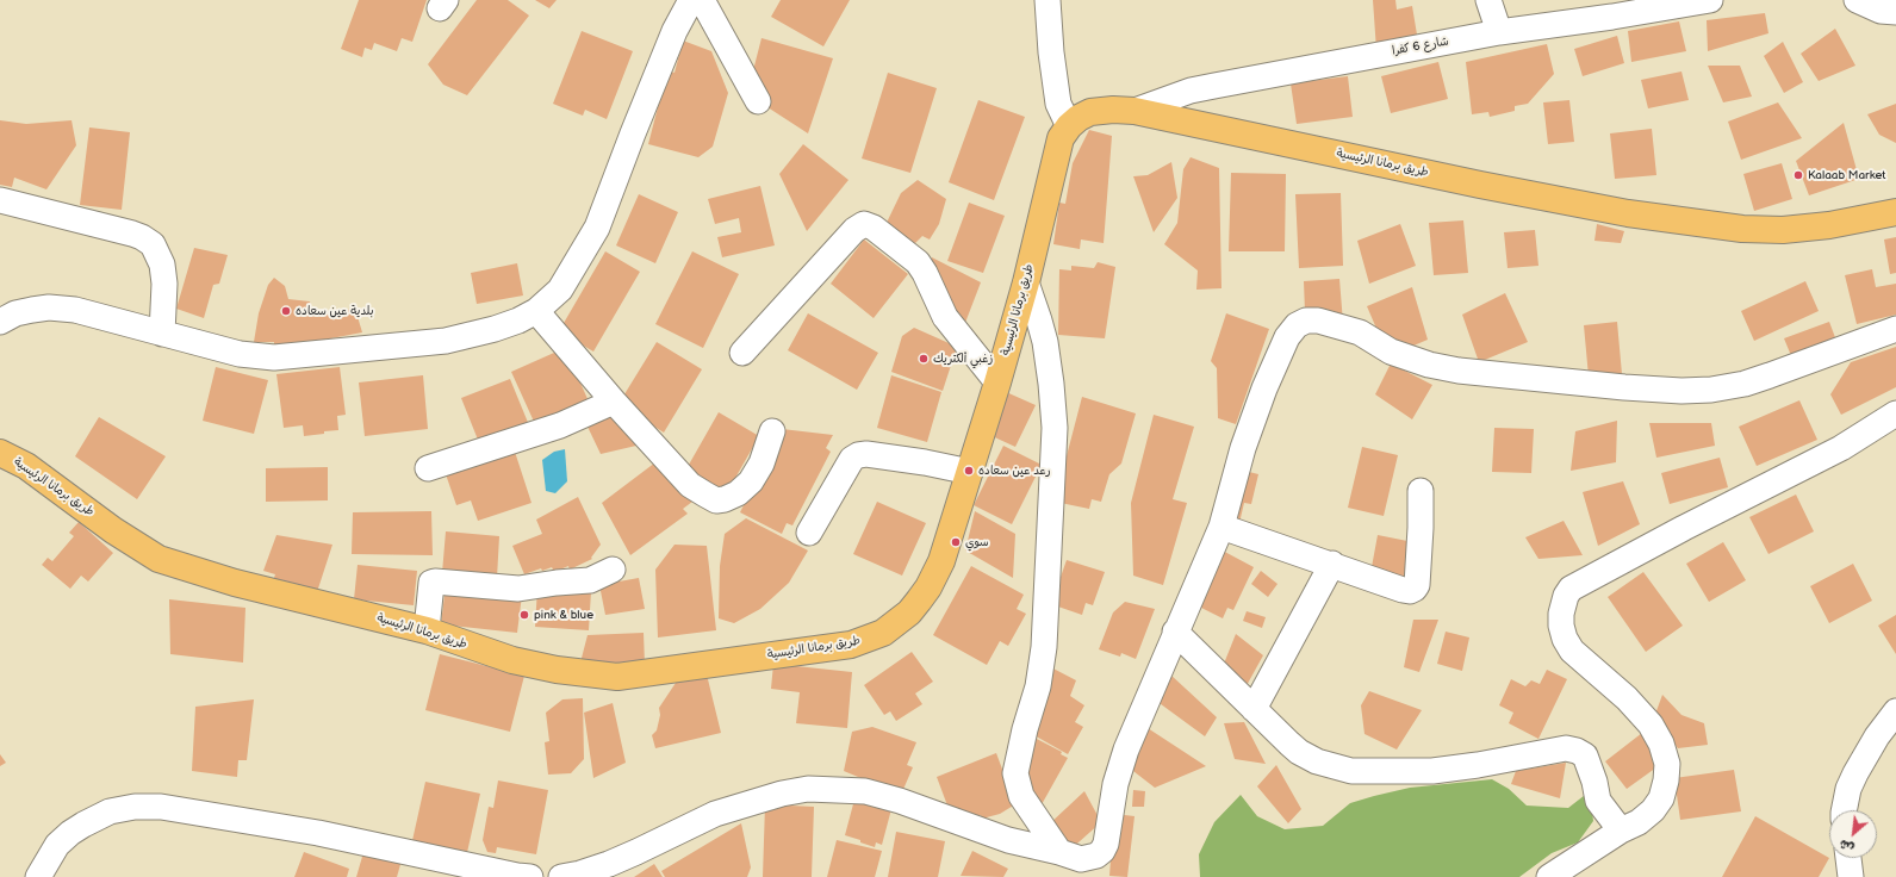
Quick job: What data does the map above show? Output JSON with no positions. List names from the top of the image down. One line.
{"streets":{"main road":["طريق برمانا الرئيسية"],"street":["شارع 6 كفرا"]},"crossings":[["شارع 6 كفرا","طريق برمانا الرئيسية"]],"places":["Kalaab Market","بلدية عين سعاده","زغبي ألكتريك","رعد عين سعاده","سوي","pink & blue"],"north":"bottom left"}
